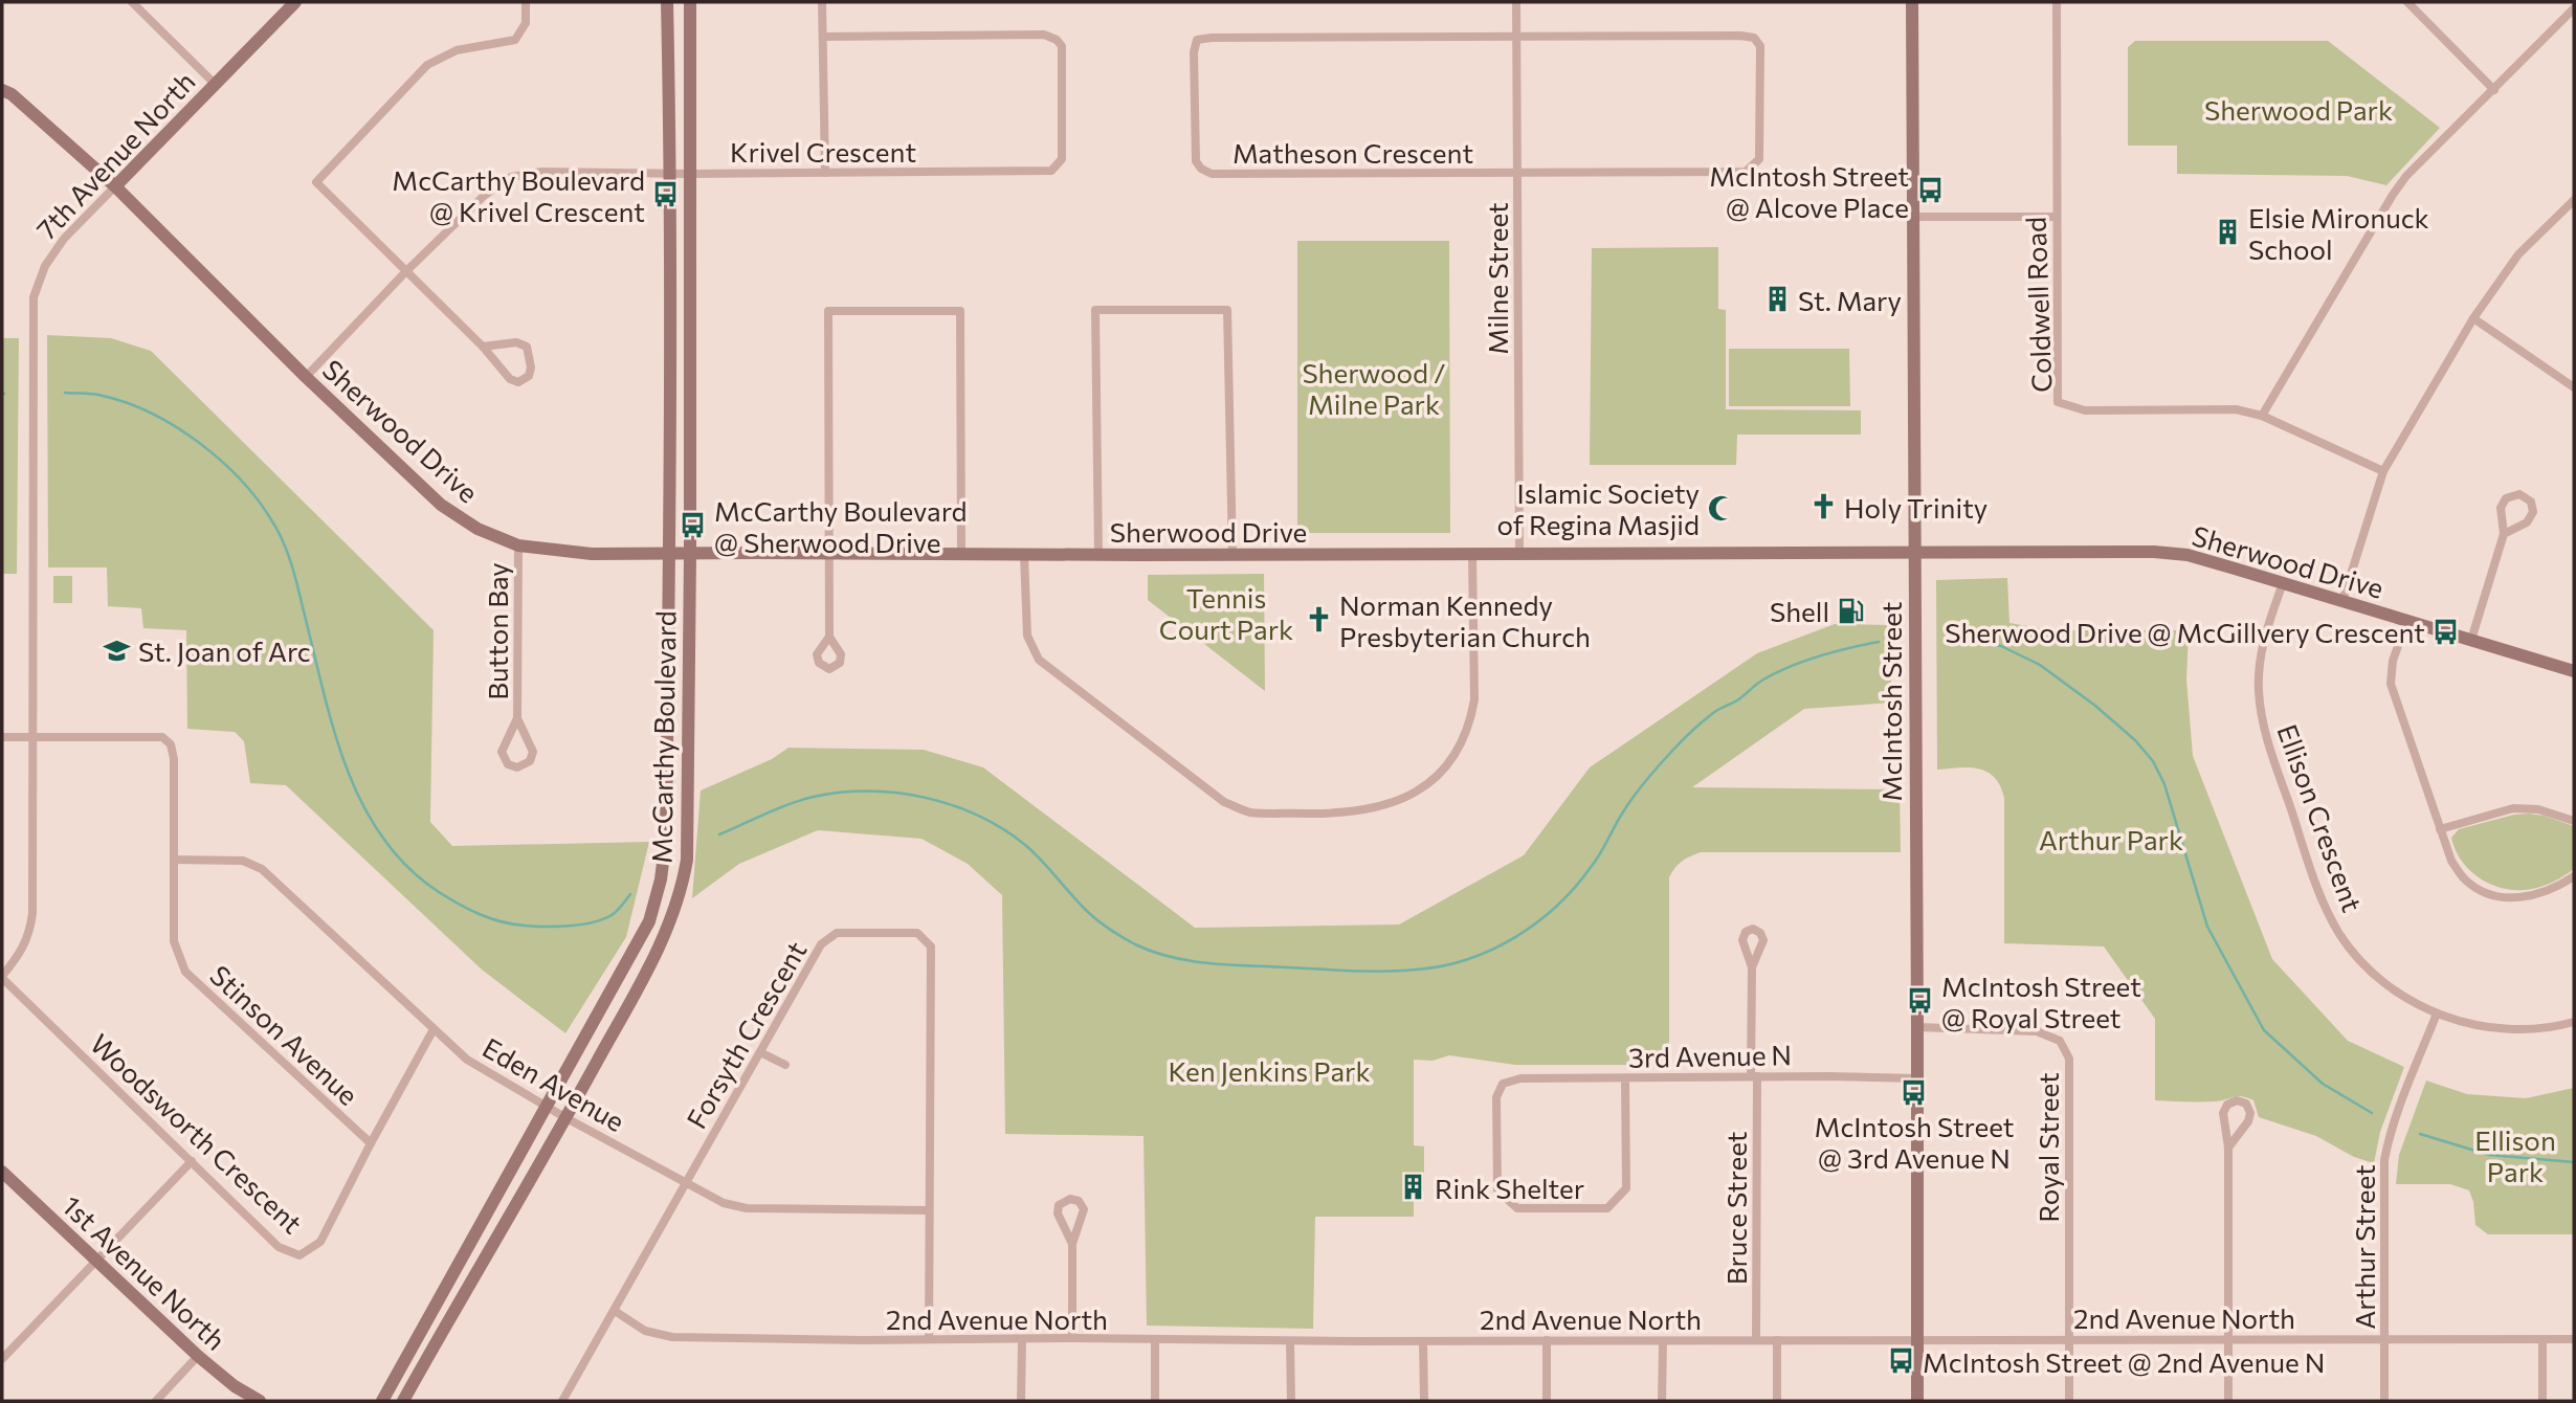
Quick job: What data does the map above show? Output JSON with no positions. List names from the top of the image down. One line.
{"streets":{"street":["Krivel Crescent","Matheson Crescent","7th Avenue North","Milne Street","Coldwell Road","Sherwood Drive","Button Bay","McIntosh Street","McCarthy Boulevard","Ellison Crescent","Stinson Avenue","Forsyth Crescent","3rd Avenue N","Eden Avenue","Woodsworth Crescent","Royal Street","Bruce Street","Arthur Street","1st Avenue North","2nd Avenue North"]},"crossings":[["Krivel Crescent","Sherwood Drive"],["Krivel Crescent","McCarthy Boulevard"],["Matheson Crescent","Milne Street"],["7th Avenue North","Sherwood Drive"],["7th Avenue North","Stinson Avenue"],["7th Avenue North","Woodsworth Crescent"],["Milne Street","Sherwood Drive"],["Sherwood Drive","Button Bay"],["Sherwood Drive","McIntosh Street"],["Sherwood Drive","McCarthy Boulevard"],["Sherwood Drive","Ellison Crescent"],["McIntosh Street","3rd Avenue N"],["McIntosh Street","Royal Street"],["McIntosh Street","2nd Avenue North"],["McCarthy Boulevard","Eden Avenue"],["Ellison Crescent","Arthur Street"],["Stinson Avenue","Eden Avenue"],["Stinson Avenue","Woodsworth Crescent"],["Forsyth Crescent","Eden Avenue"],["Forsyth Crescent","2nd Avenue North"],["3rd Avenue N","Bruce Street"],["Eden Avenue","Woodsworth Crescent"],["Royal Street","2nd Avenue North"],["Bruce Street","2nd Avenue North"],["Arthur Street","2nd Avenue North"]],"parks":["Sherwood Park","Sherwood / Milne Park","Tennis Court Park","Arthur Park","Ken Jenkins Park","Ellison Park"],"places":{"bus stop":["McIntosh Street @ Alcove Place","McCarthy Boulevard @ Krivel Crescent","McCarthy Boulevard @ Sherwood Drive","Sherwood Drive @ McGillvery Crescent","McIntosh Street @ Royal Street","McIntosh Street @ 3rd Avenue N","McIntosh Street @ 2nd Avenue N"],"building":["Elsie Mironuck School","St. Mary","Rink Shelter"],"church":["Holy Trinity","Norman Kennedy Presbyterian Church"],"mosque":["Islamic Society of Regina Masjid"],"fuel station":["Shell"],"school or university":["St. Joan of Arc"]}}
